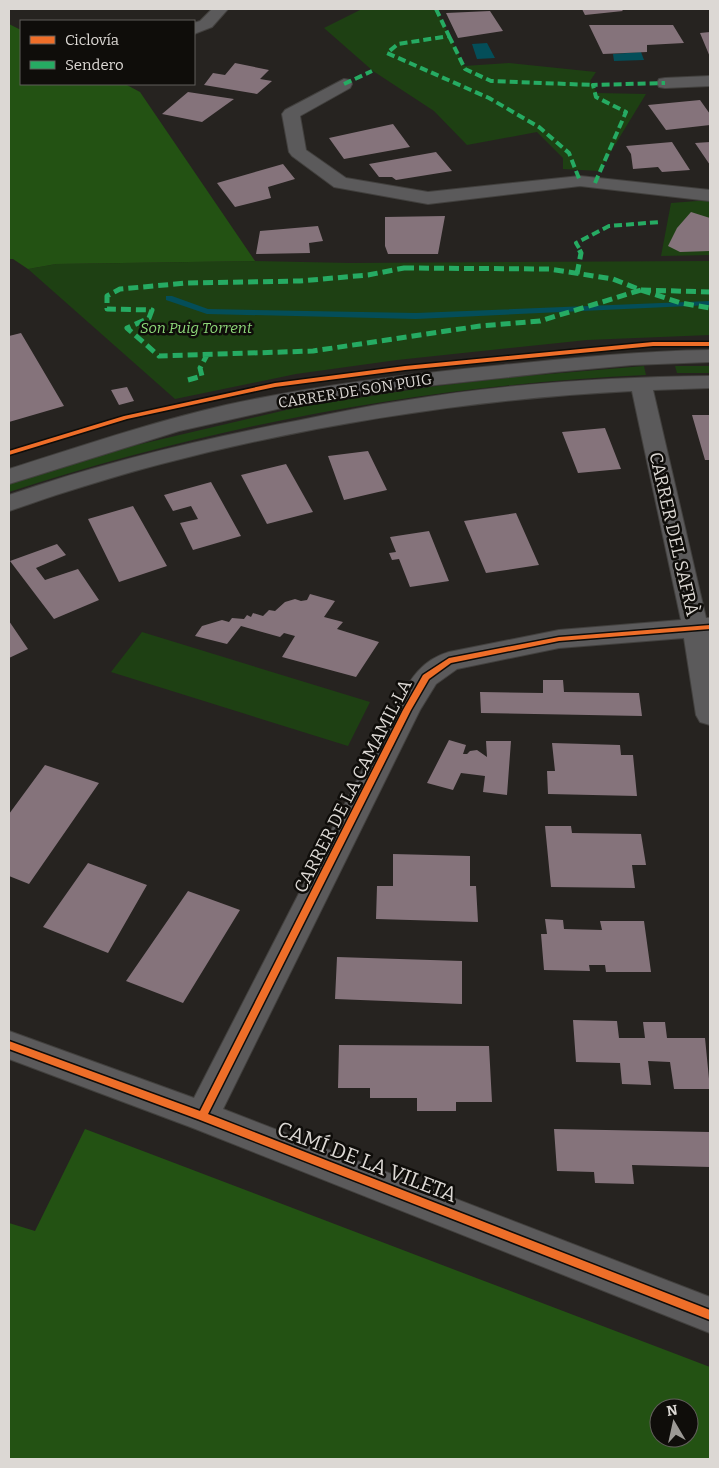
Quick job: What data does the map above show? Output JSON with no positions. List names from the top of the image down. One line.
{"streets":{"street":["CARRER DE SON PUIG","CARRER DEL SAFRÀ","CARRER DE LA CAMAMIL·LA","CAMÍ DE LA VILETA"]},"crossings":[["CARRER DE SON PUIG","CARRER DEL SAFRÀ"],["CARRER DEL SAFRÀ","CARRER DE LA CAMAMIL·LA"],["CARRER DE LA CAMAMIL·LA","CAMÍ DE LA VILETA"]],"parks":["Son Puig Torrent"],"legend":["Ciclovía","Sendero"],"north":"top"}
